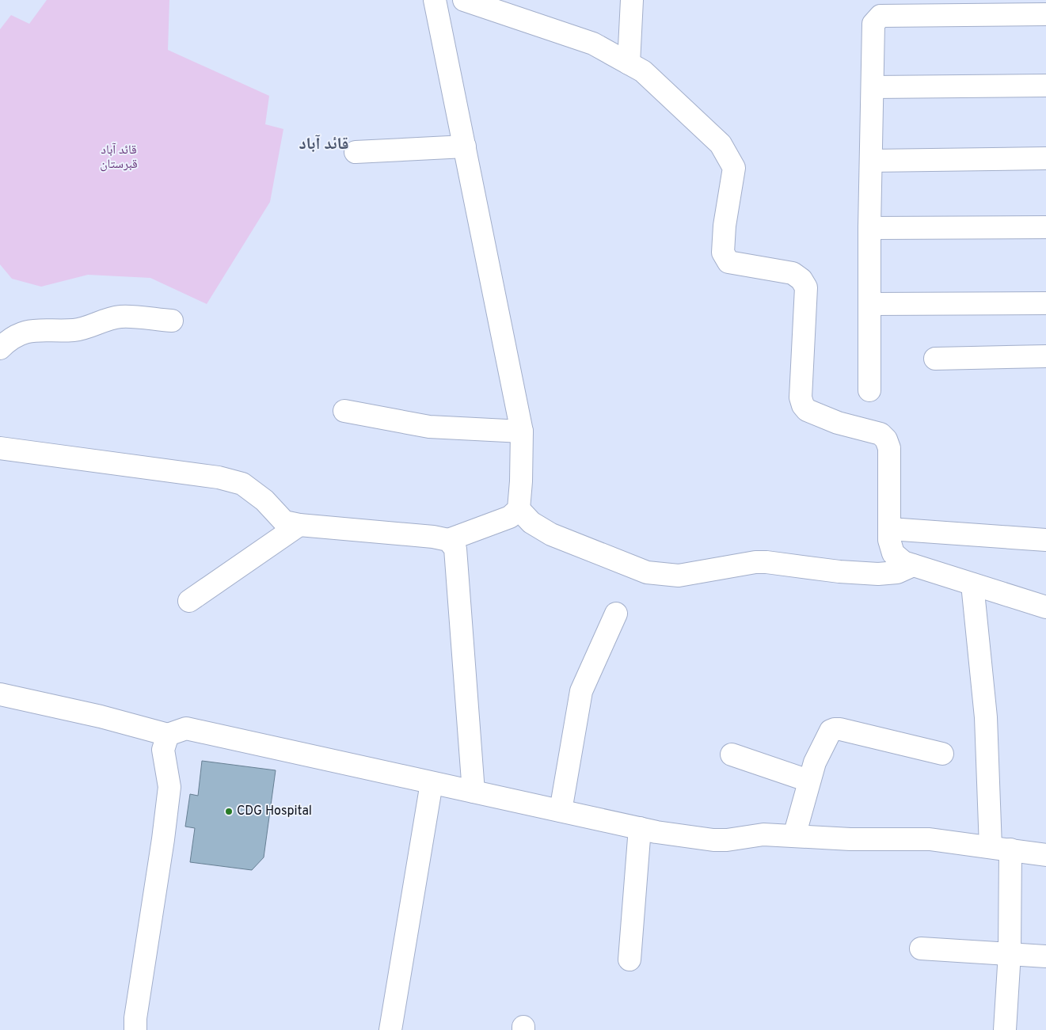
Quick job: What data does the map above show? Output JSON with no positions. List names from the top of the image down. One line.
{"districts":["قائد آباد"],"parks":["قائد آباد قبرستان"],"places":["CDG Hospital"]}
